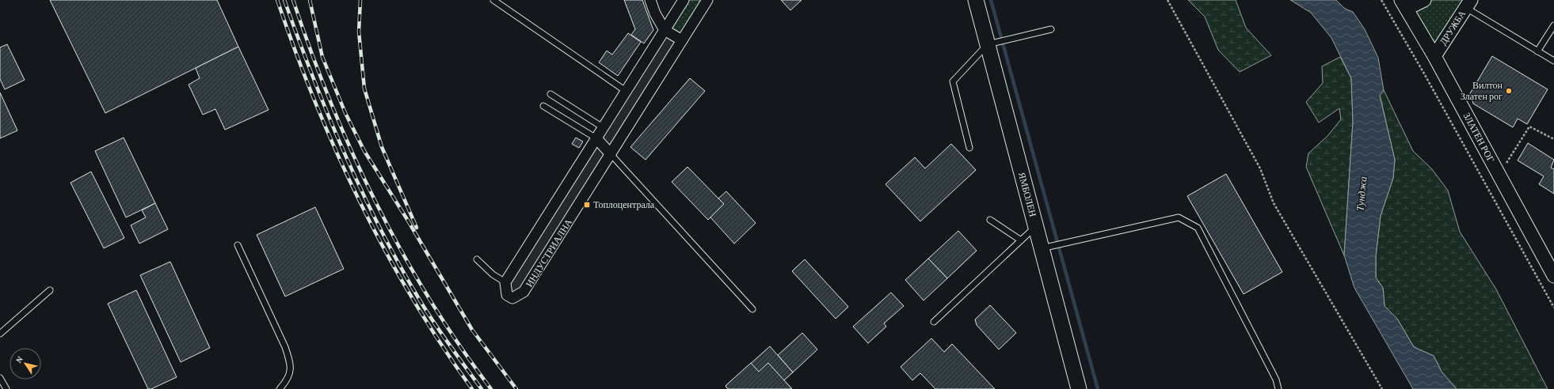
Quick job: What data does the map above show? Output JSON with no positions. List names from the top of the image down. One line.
{"streets":{"main road":["ЯМБОЛЕН"],"street":["ДРУЖБА","ЗЛАТЕН РОГ","ИНДУСТРИАЛНА"]},"crossings":[["ДРУЖБА","ЗЛАТЕН РОГ"]],"water":["Тунджа"],"places":{"other":["Вилтон Златен рог"],"transit":["Топлоцентрала"]},"north":"top left"}
